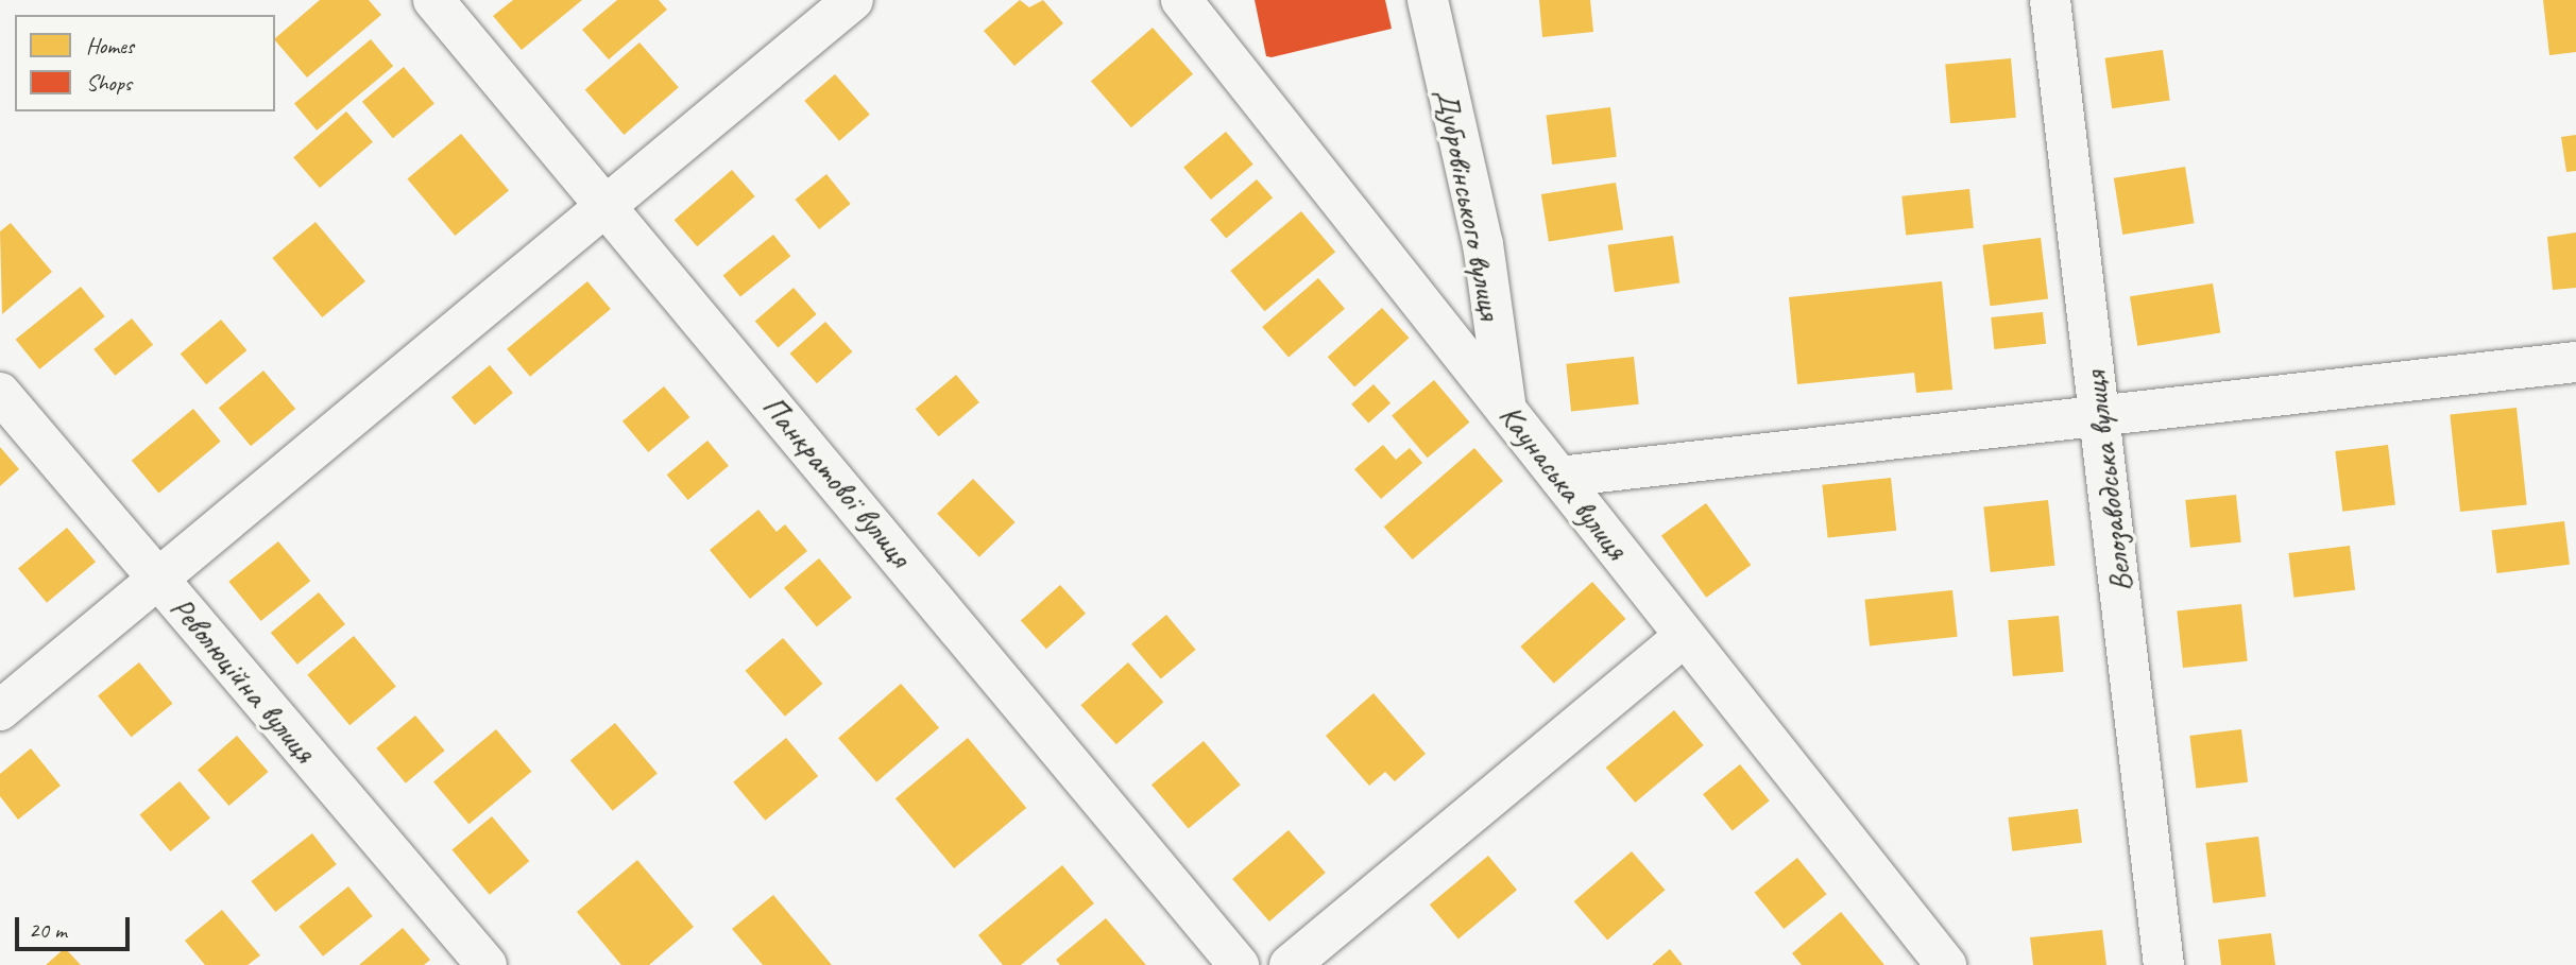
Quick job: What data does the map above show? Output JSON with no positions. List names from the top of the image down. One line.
{"streets":{"street":["Дубровінського вулиця","Панкратової вулиця","Каунаська вулиця","Велозаводська вулиця","Революційна вулиця"]},"crossings":[["Дубровінського вулиця","Каунаська вулиця"]],"legend":["Homes","Shops"],"scale_bar":"20 m"}
